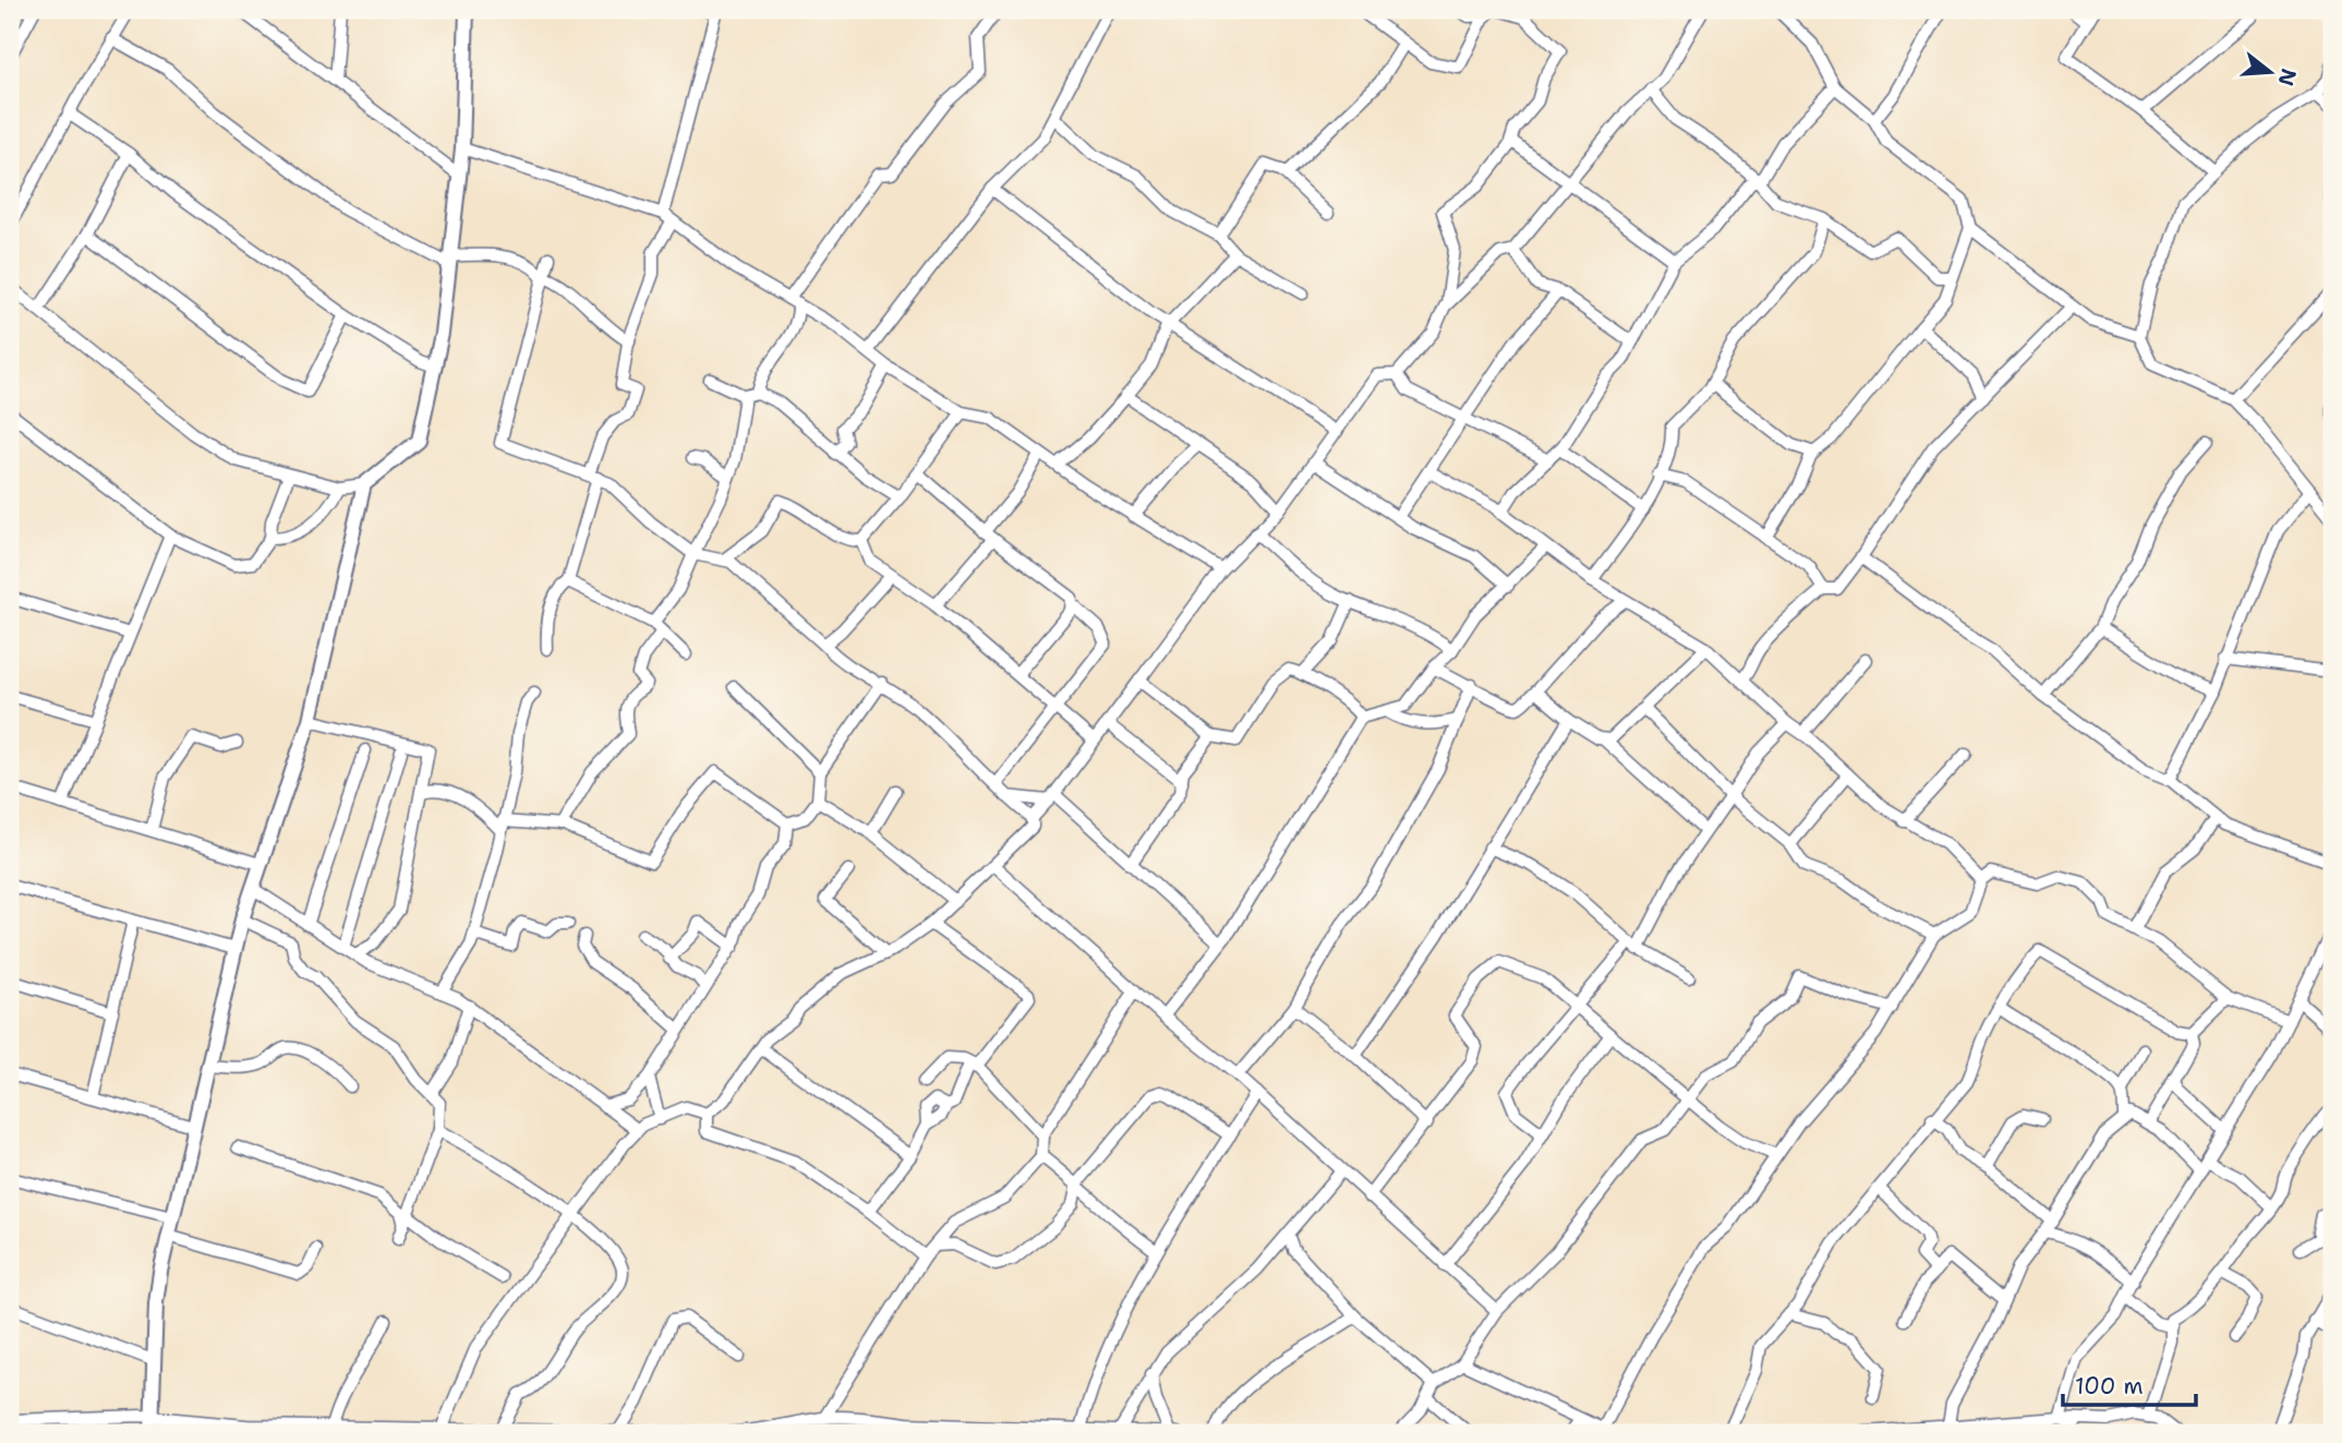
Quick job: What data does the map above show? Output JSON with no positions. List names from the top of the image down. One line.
{"scale_bar":"100 m","north":"right"}
